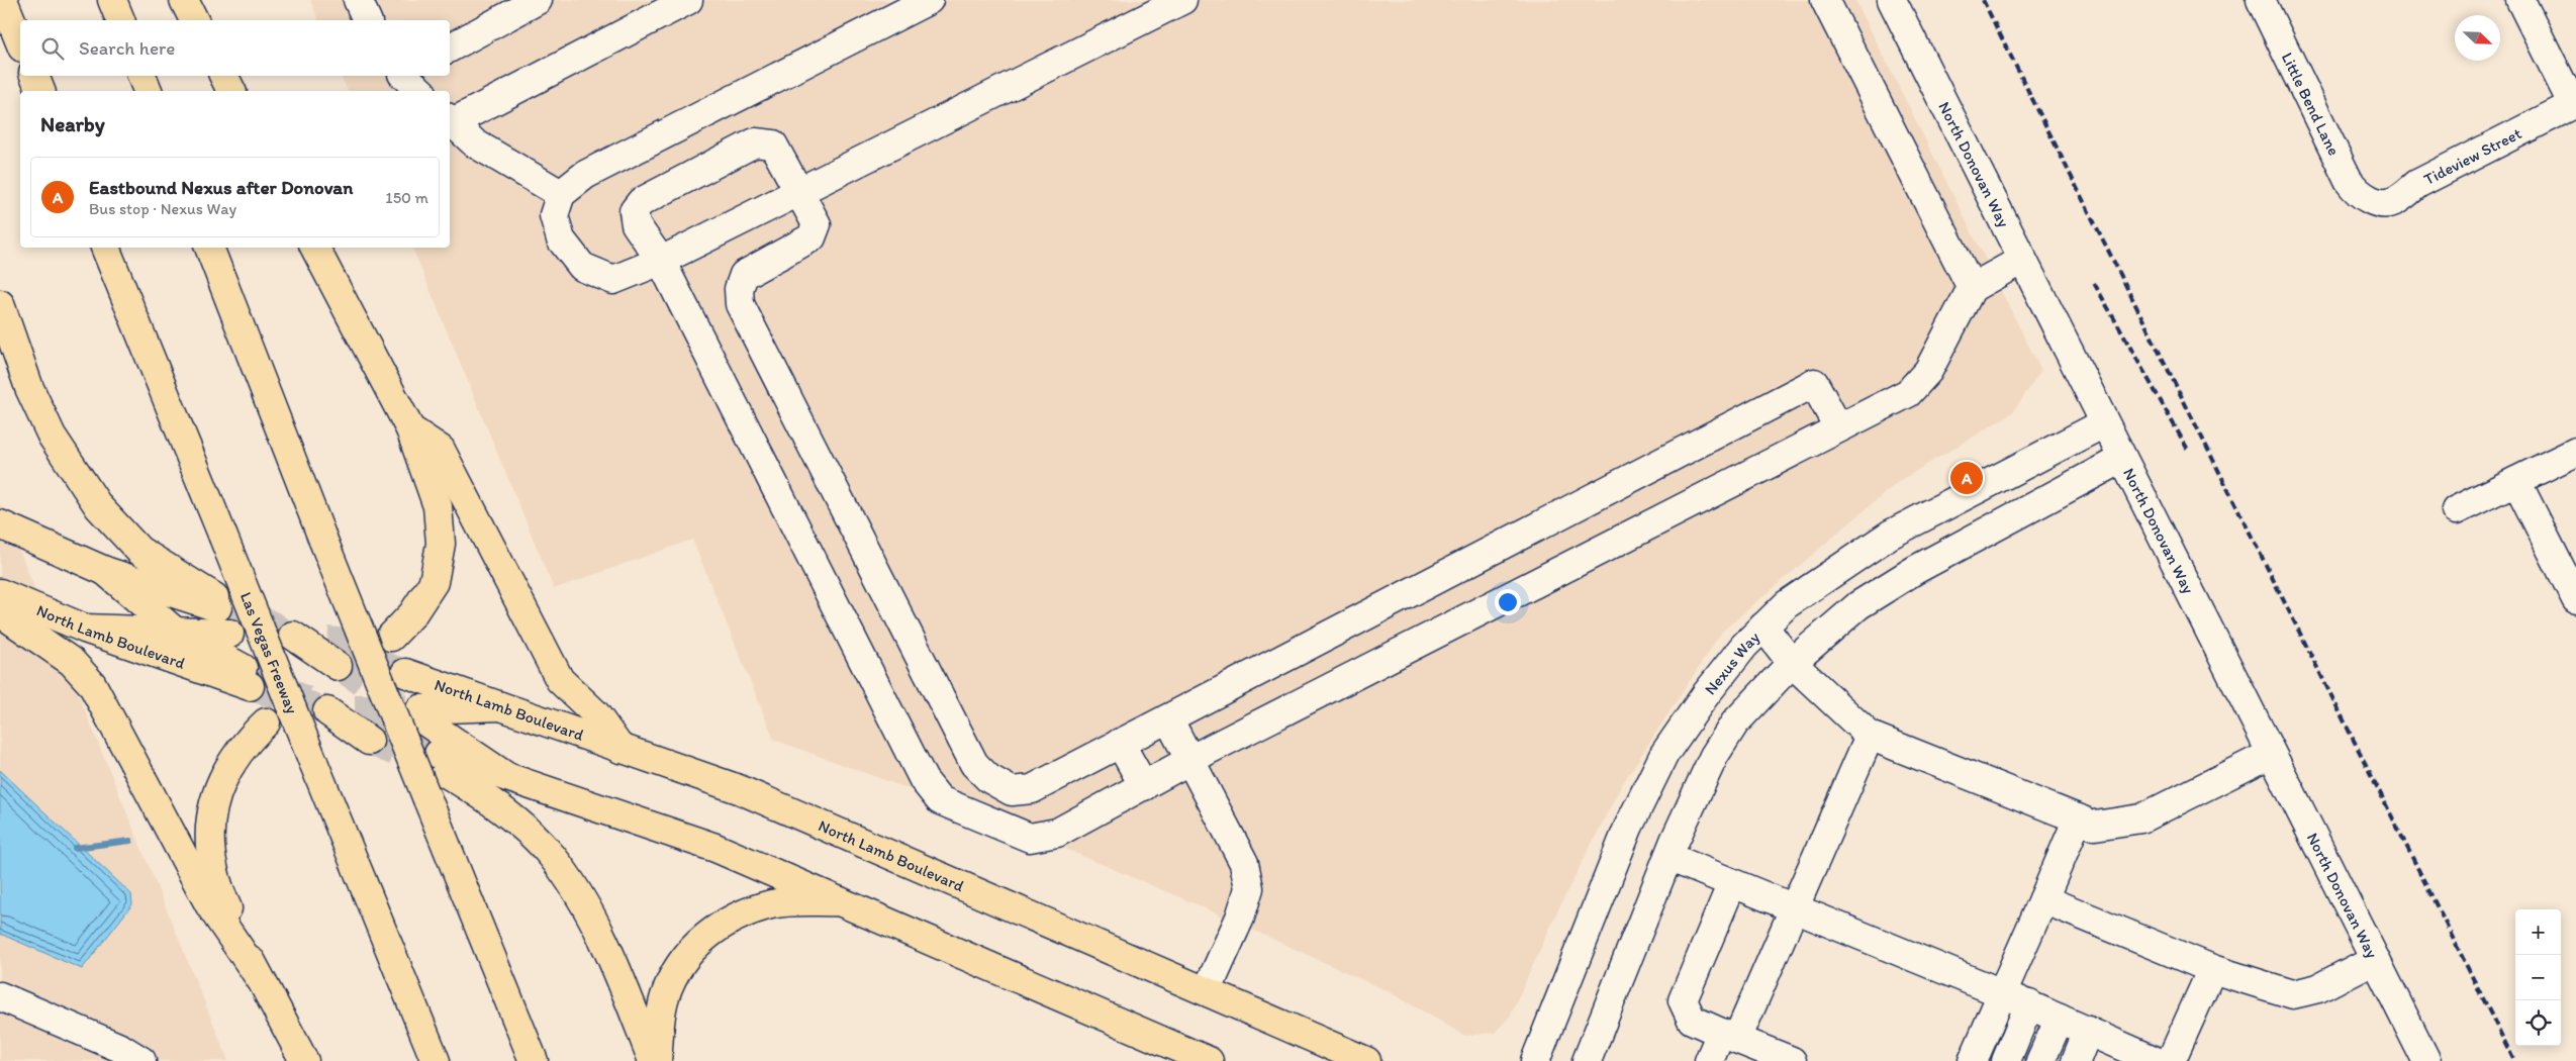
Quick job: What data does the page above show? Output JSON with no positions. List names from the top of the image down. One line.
{"streets":{"main road":["North Lamb Boulevard","Las Vegas Freeway"],"street":["Little Bend Lane","Tideview Street","North Donovan Way","Nexus Way"]},"crossings":[["Little Bend Lane","Tideview Street"],["North Donovan Way","Nexus Way"]],"north":"bottom right","page":{"search":"Search here","heading":"Nearby","list":[{"mark":"A","name":"Eastbound Nexus after Donovan","note":"Bus stop · Nexus Way","value":"150 m"}],"pins":"A","map_buttons":["+","−"]}}
